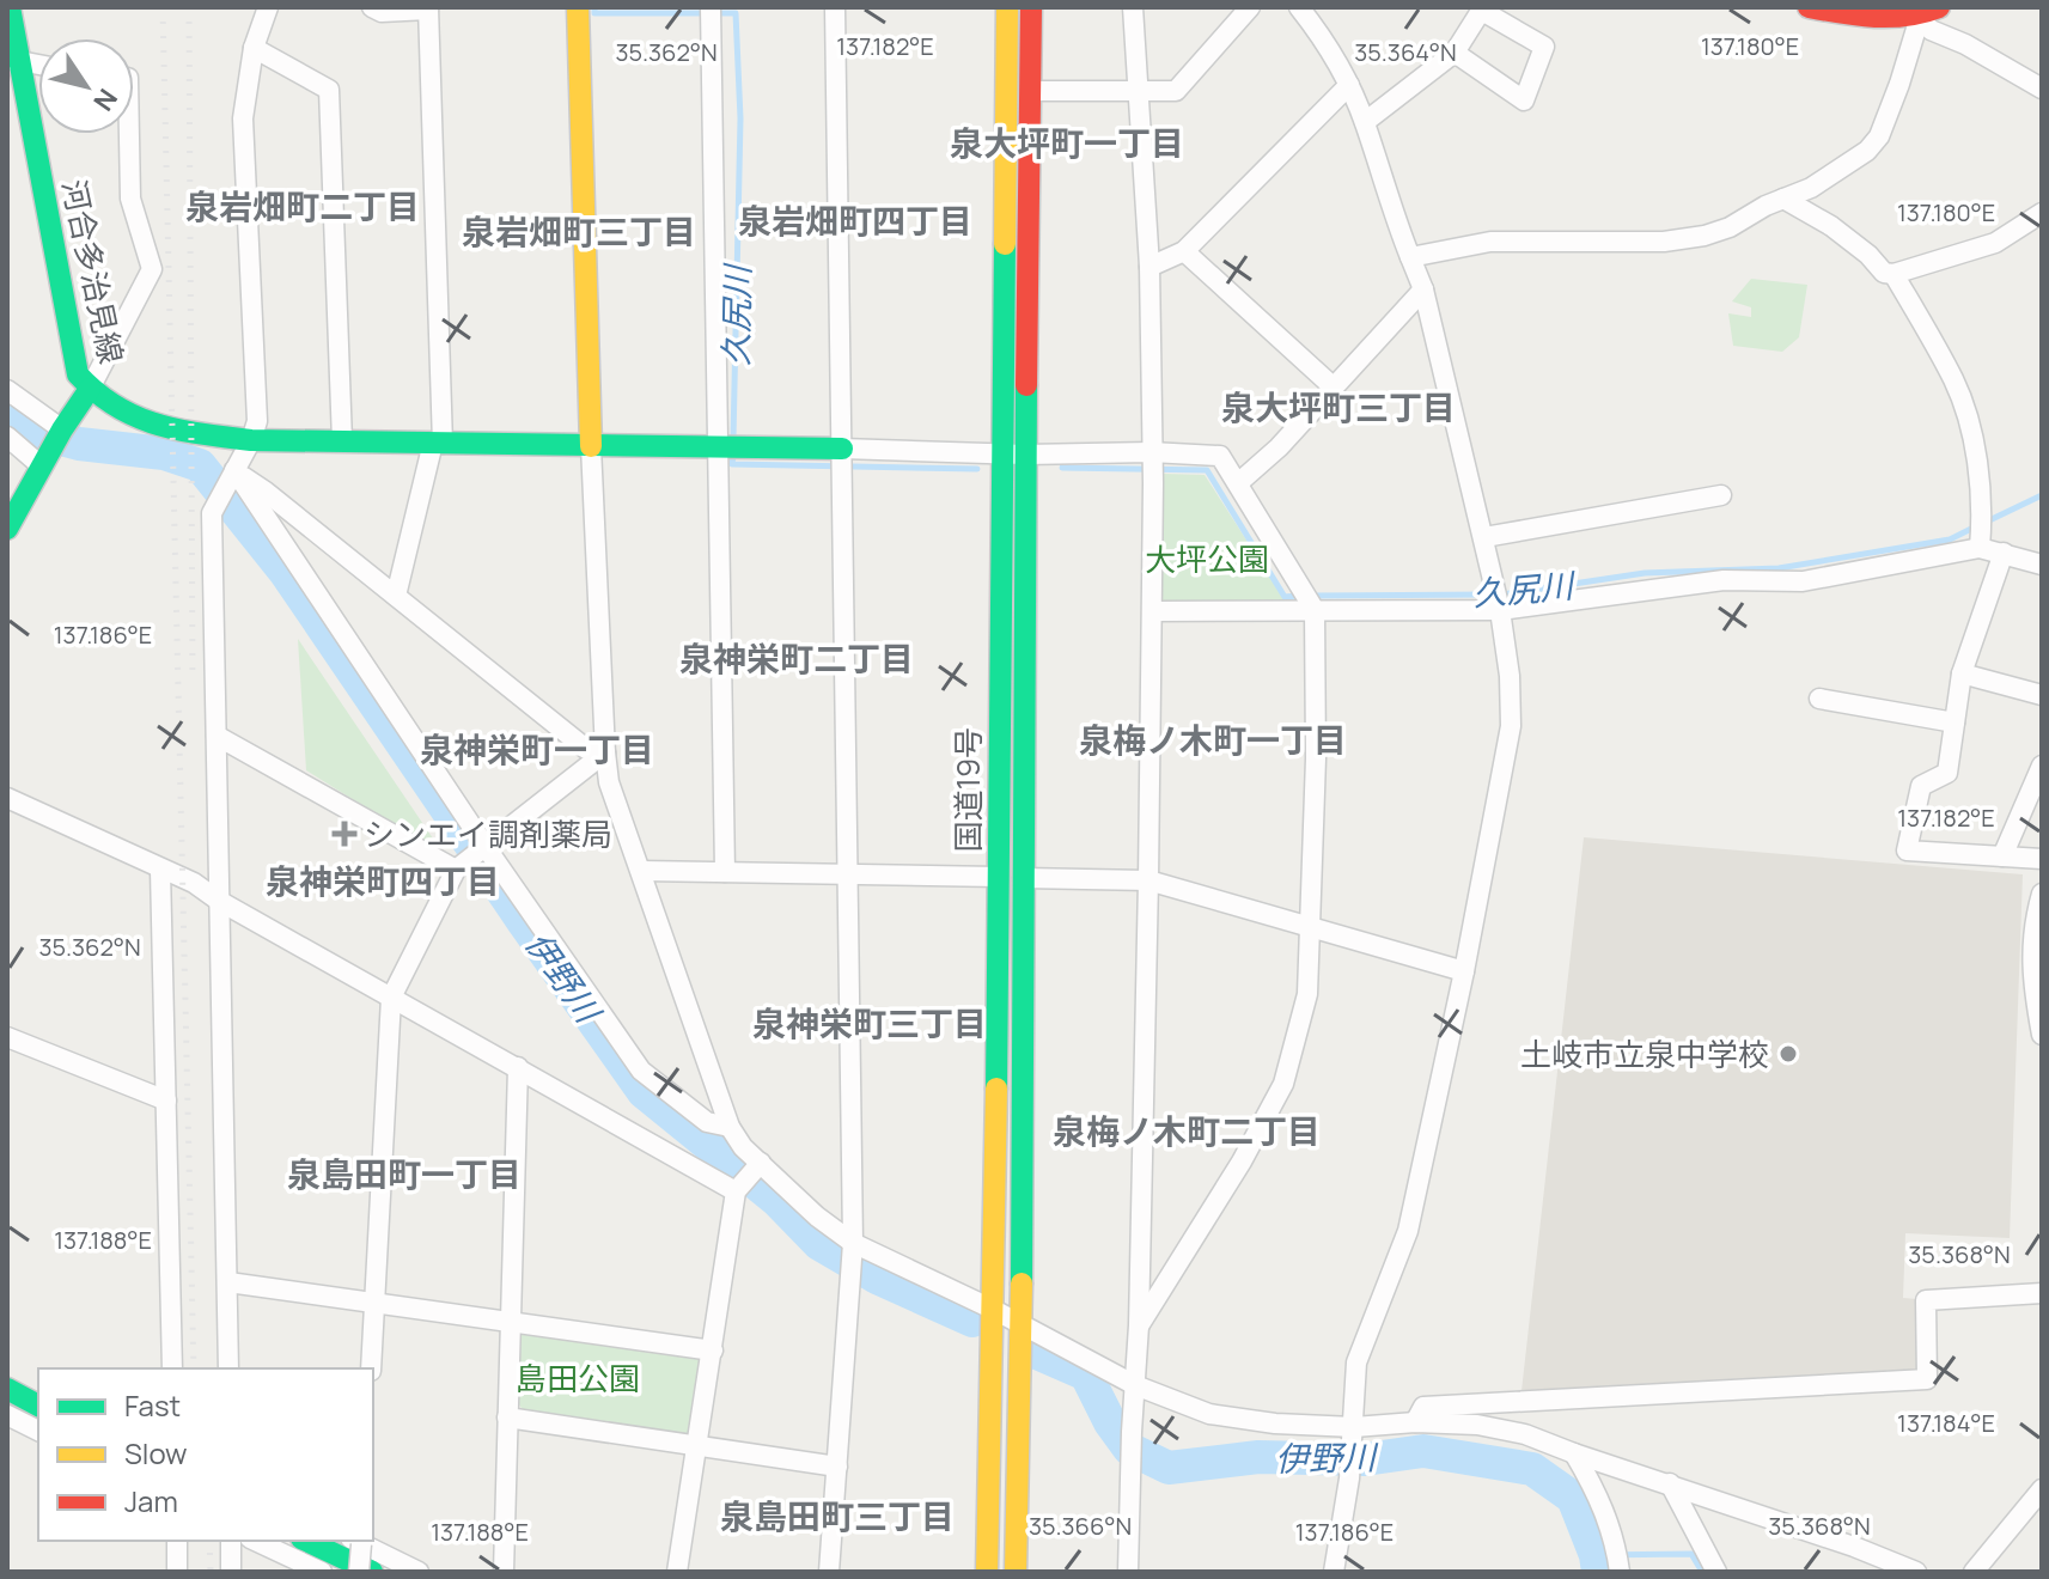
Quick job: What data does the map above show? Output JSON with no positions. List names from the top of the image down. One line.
{"streets":{"main road":["河合多治見線","国道19号"]},"districts":["泉大坪町一丁目","泉岩畑町二丁目","泉岩畑町四丁目","泉岩畑町三丁目","泉大坪町三丁目","泉神栄町二丁目","泉梅ノ木町一丁目","泉神栄町一丁目","泉神栄町四丁目","泉神栄町三丁目","泉梅ノ木町二丁目","泉島田町一丁目","泉島田町三丁目"],"water":["久尻川","伊野川"],"parks":["大坪公園","島田公園"],"places":{"health":["シンエイ調剤薬局"],"other":["土岐市立泉中学校"]},"legend":["Fast","Slow","Jam"],"north":"bottom right","coordinates":["137.182°E","137.180°E","35.362°N","35.364°N","137.186°E","137.188°E","35.368°N","137.184°E","35.366°N"]}
